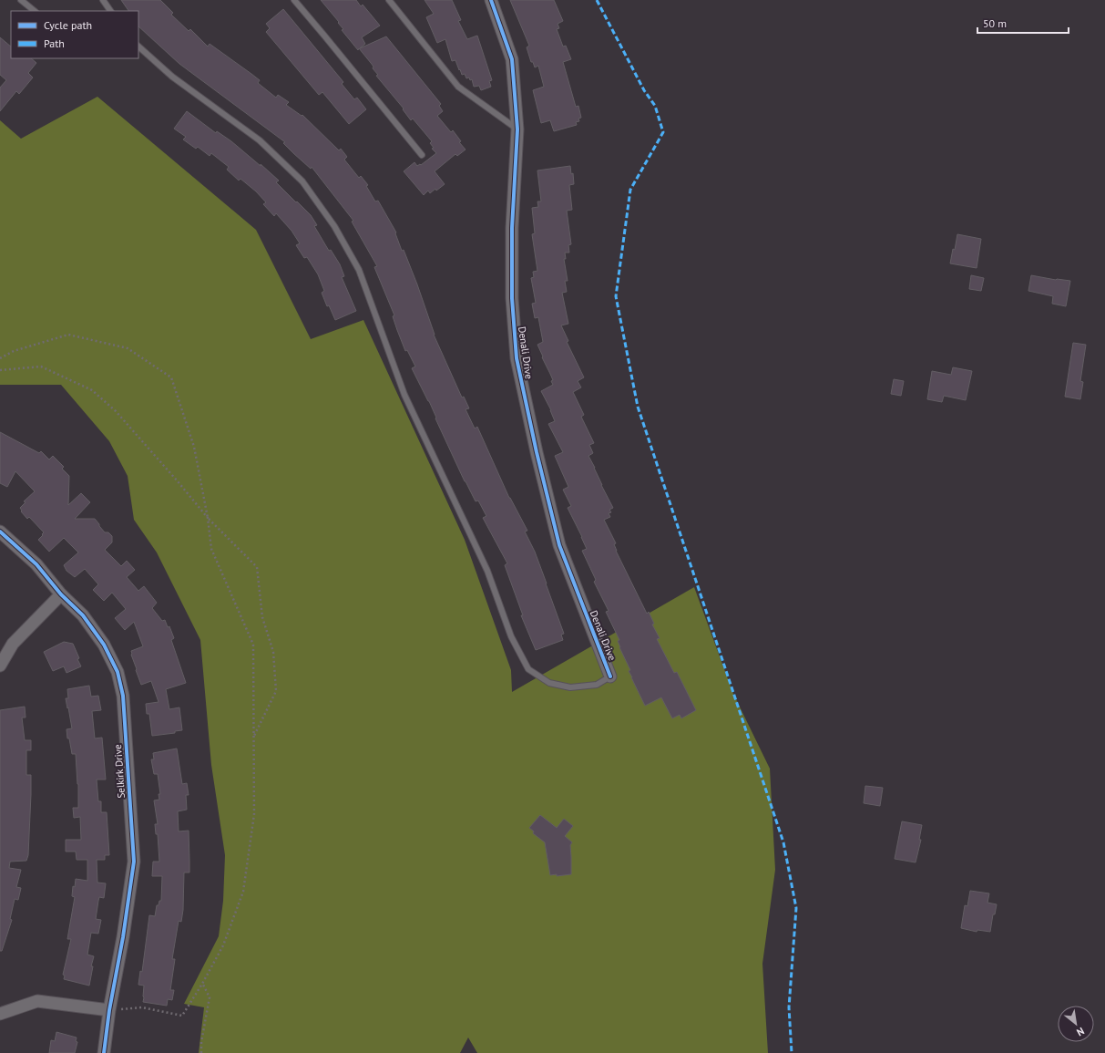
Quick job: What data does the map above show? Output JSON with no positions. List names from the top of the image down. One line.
{"streets":{"street":["Denali Drive","Selkirk Drive"]},"legend":["Cycle path","Path"],"scale_bar":"50 m","north":"bottom right"}
